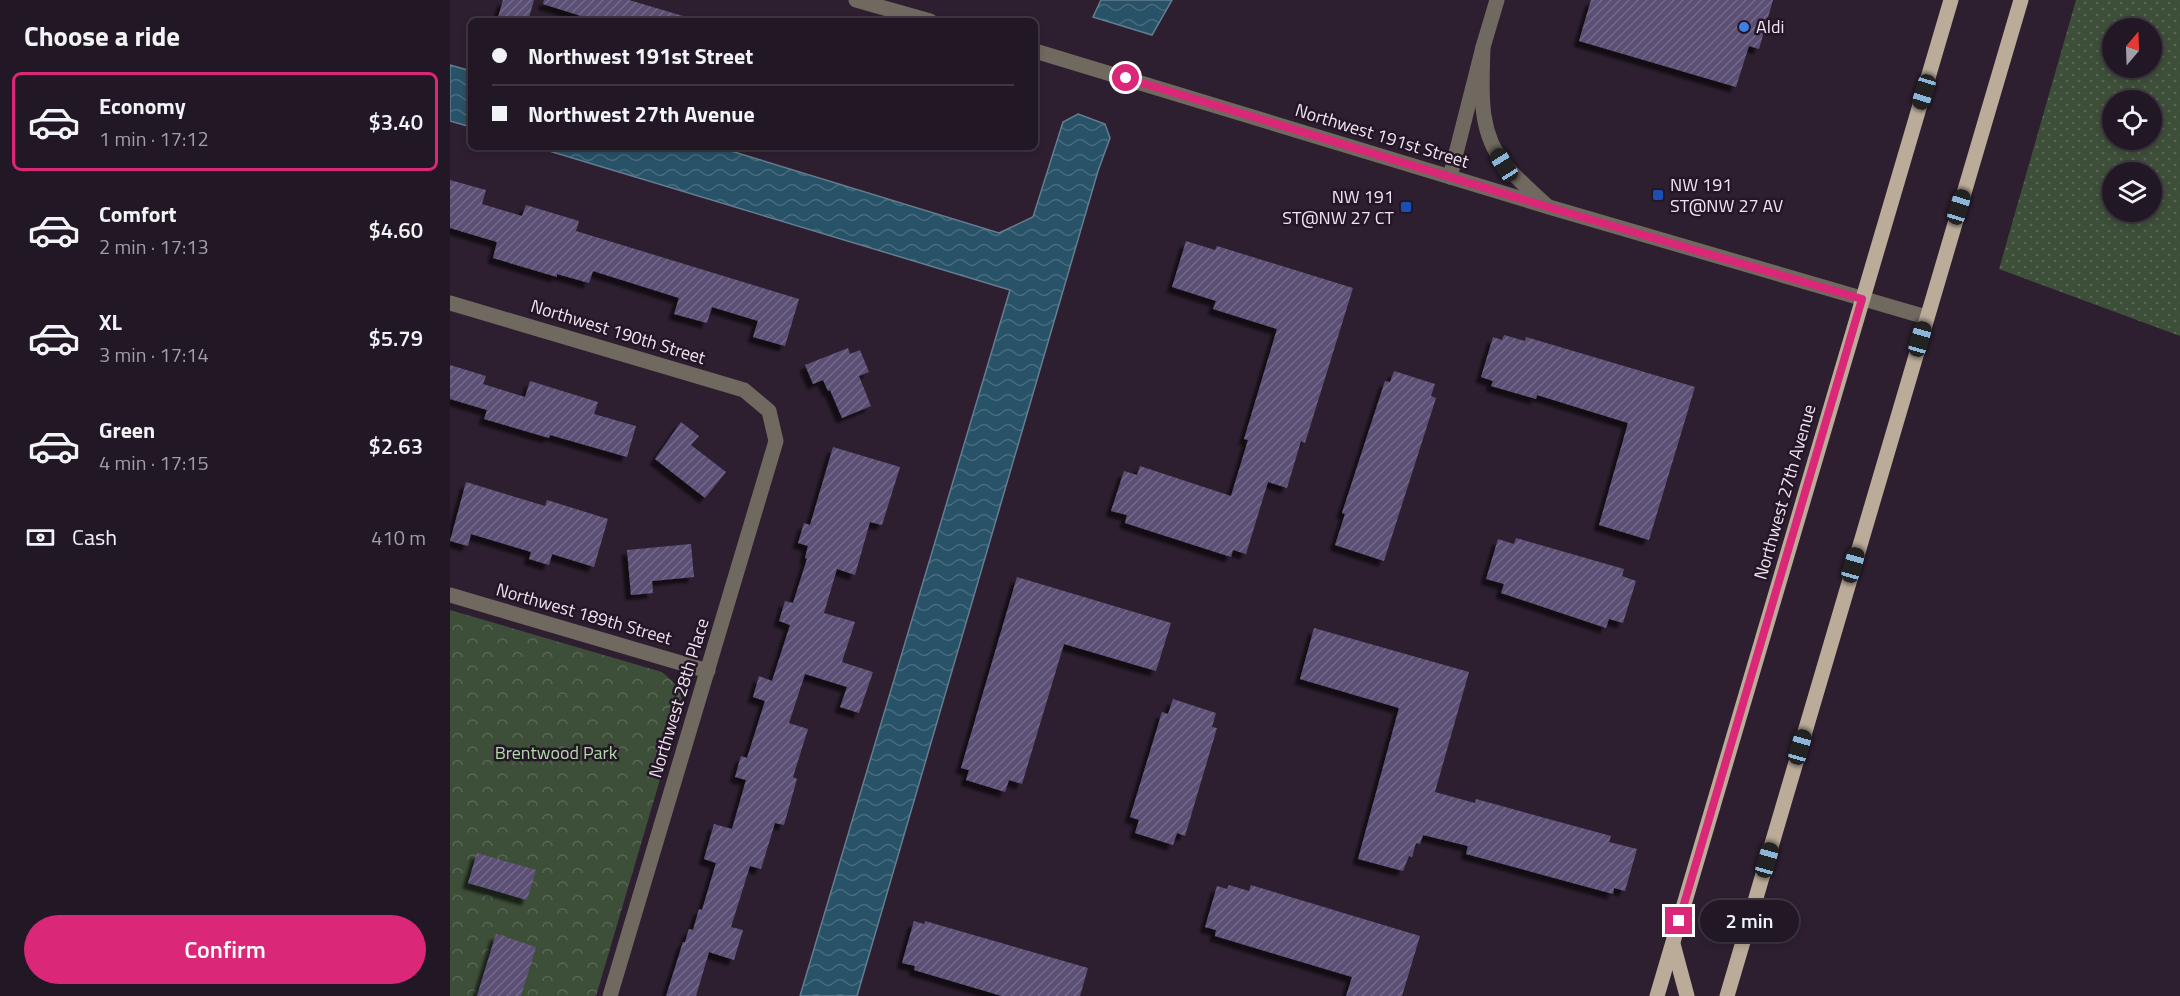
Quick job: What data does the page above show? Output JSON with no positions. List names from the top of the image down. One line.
{"streets":{"main road":["Northwest 27th Avenue"],"street":["Northwest 191st Street","Northwest 190th Street","Northwest 189th Street","Northwest 28th Place"]},"crossings":[["Northwest 191st Street","Northwest 27th Avenue"],["Northwest 190th Street","Northwest 28th Place"],["Northwest 189th Street","Northwest 28th Place"]],"parks":["Brentwood Park"],"places":{"other":["Aldi"],"transit":["NW 191 ST@NW 27 AV","NW 191 ST@NW 27 CT"]},"north":"top","page":{"heading":"Choose a ride","banner":["Northwest 191st Street","Northwest 27th Avenue"],"list":[{"name":"Economy","note":"1 min · 17:12","value":"$3.40"},{"name":"Comfort","note":"2 min · 17:13","value":"$4.60"},{"name":"XL","note":"3 min · 17:14","value":"$5.79"},{"name":"Green","note":"4 min · 17:15","value":"$2.63"}],"pay":["Cash","410 m"],"bubble":"2 min","buttons":"Confirm"}}
